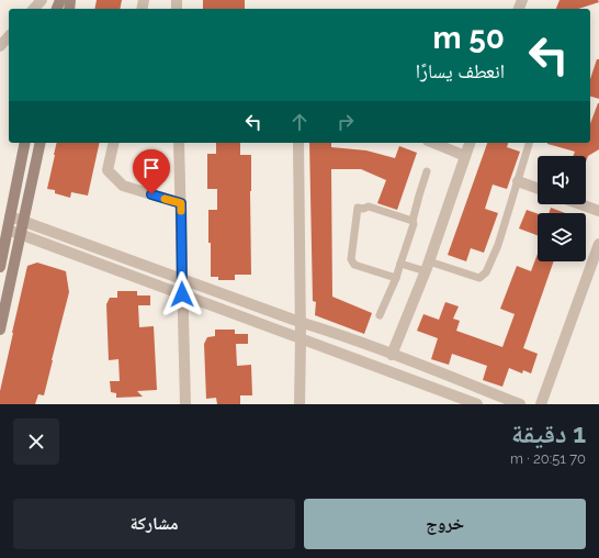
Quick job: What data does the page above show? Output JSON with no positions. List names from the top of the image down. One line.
{"page":{"turn":["50 m","انعطف يسارًا"],"heading":["1 دقيقة","70 m · 20:51"],"buttons":["خروج","مشاركة"]}}
